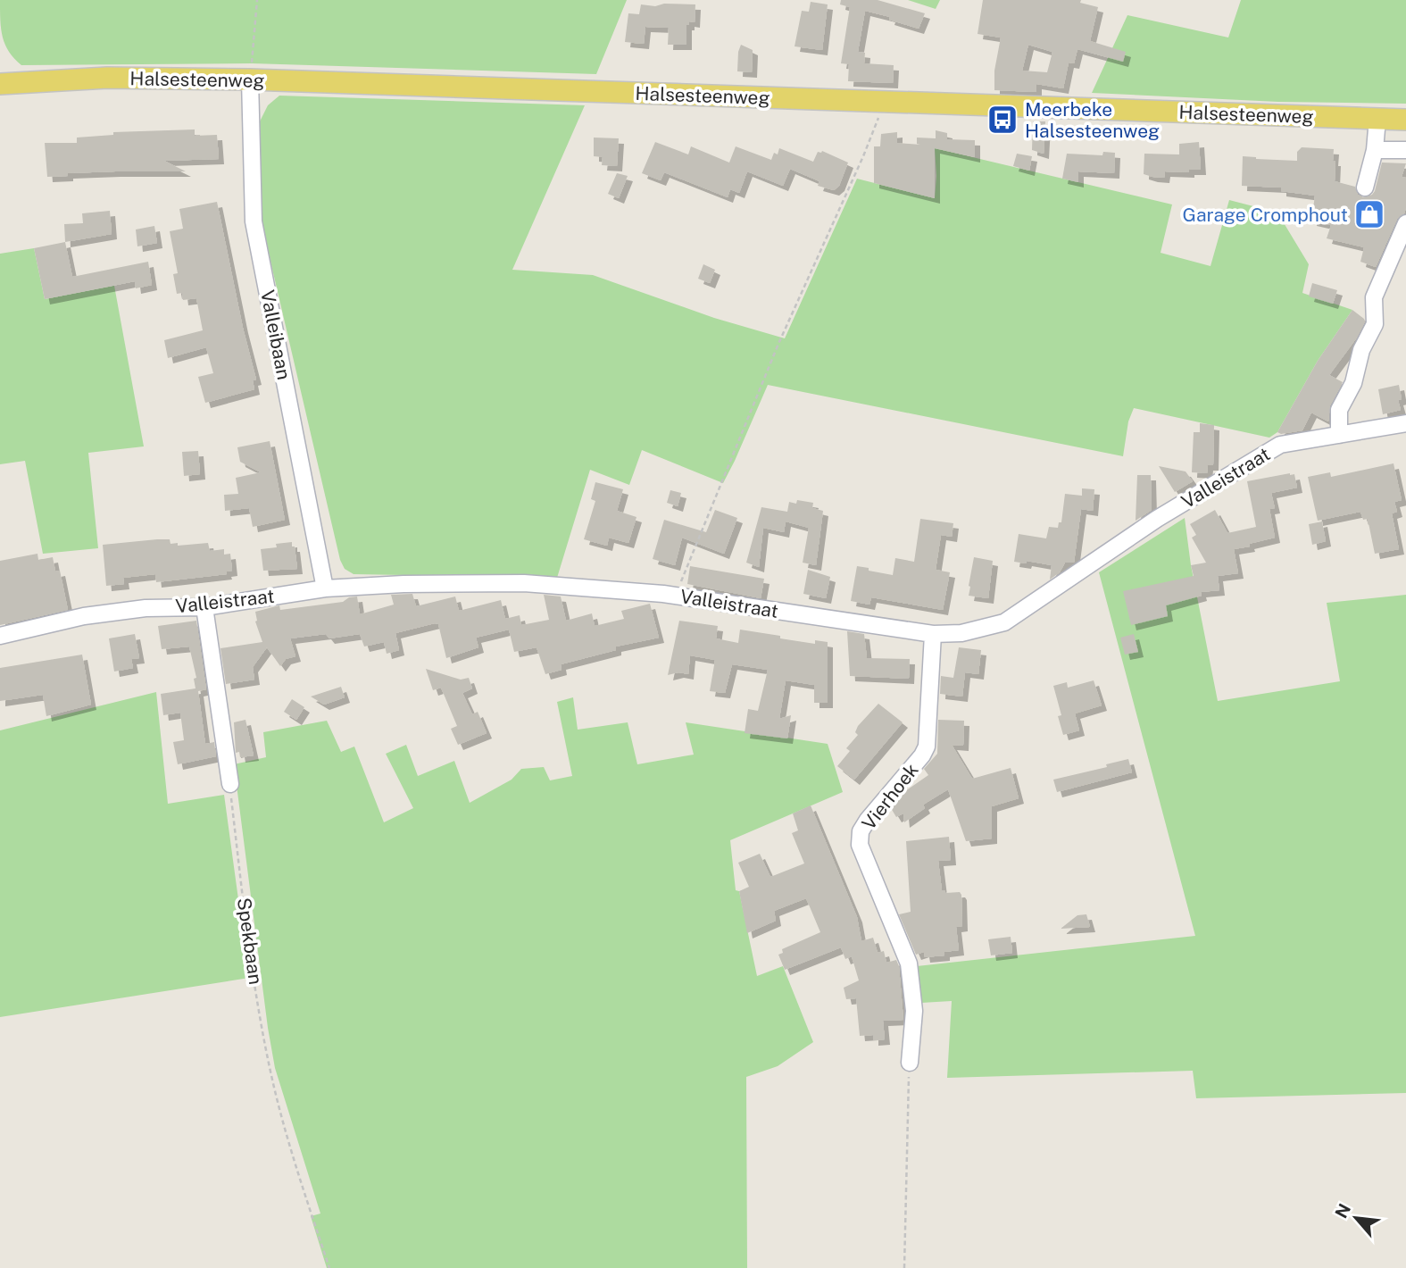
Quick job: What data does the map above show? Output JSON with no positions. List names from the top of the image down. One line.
{"streets":{"main road":["Halsesteenweg"],"street":["Valleibaan","Valleistraat","Vierhoek"],"path":["Spekbaan"]},"crossings":[["Halsesteenweg","Valleibaan"],["Valleibaan","Valleistraat"],["Valleistraat","Vierhoek"]],"places":{"bus stop":["Meerbeke Halsesteenweg"],"shop":["Garage Cromphout"]},"north":"top left"}
